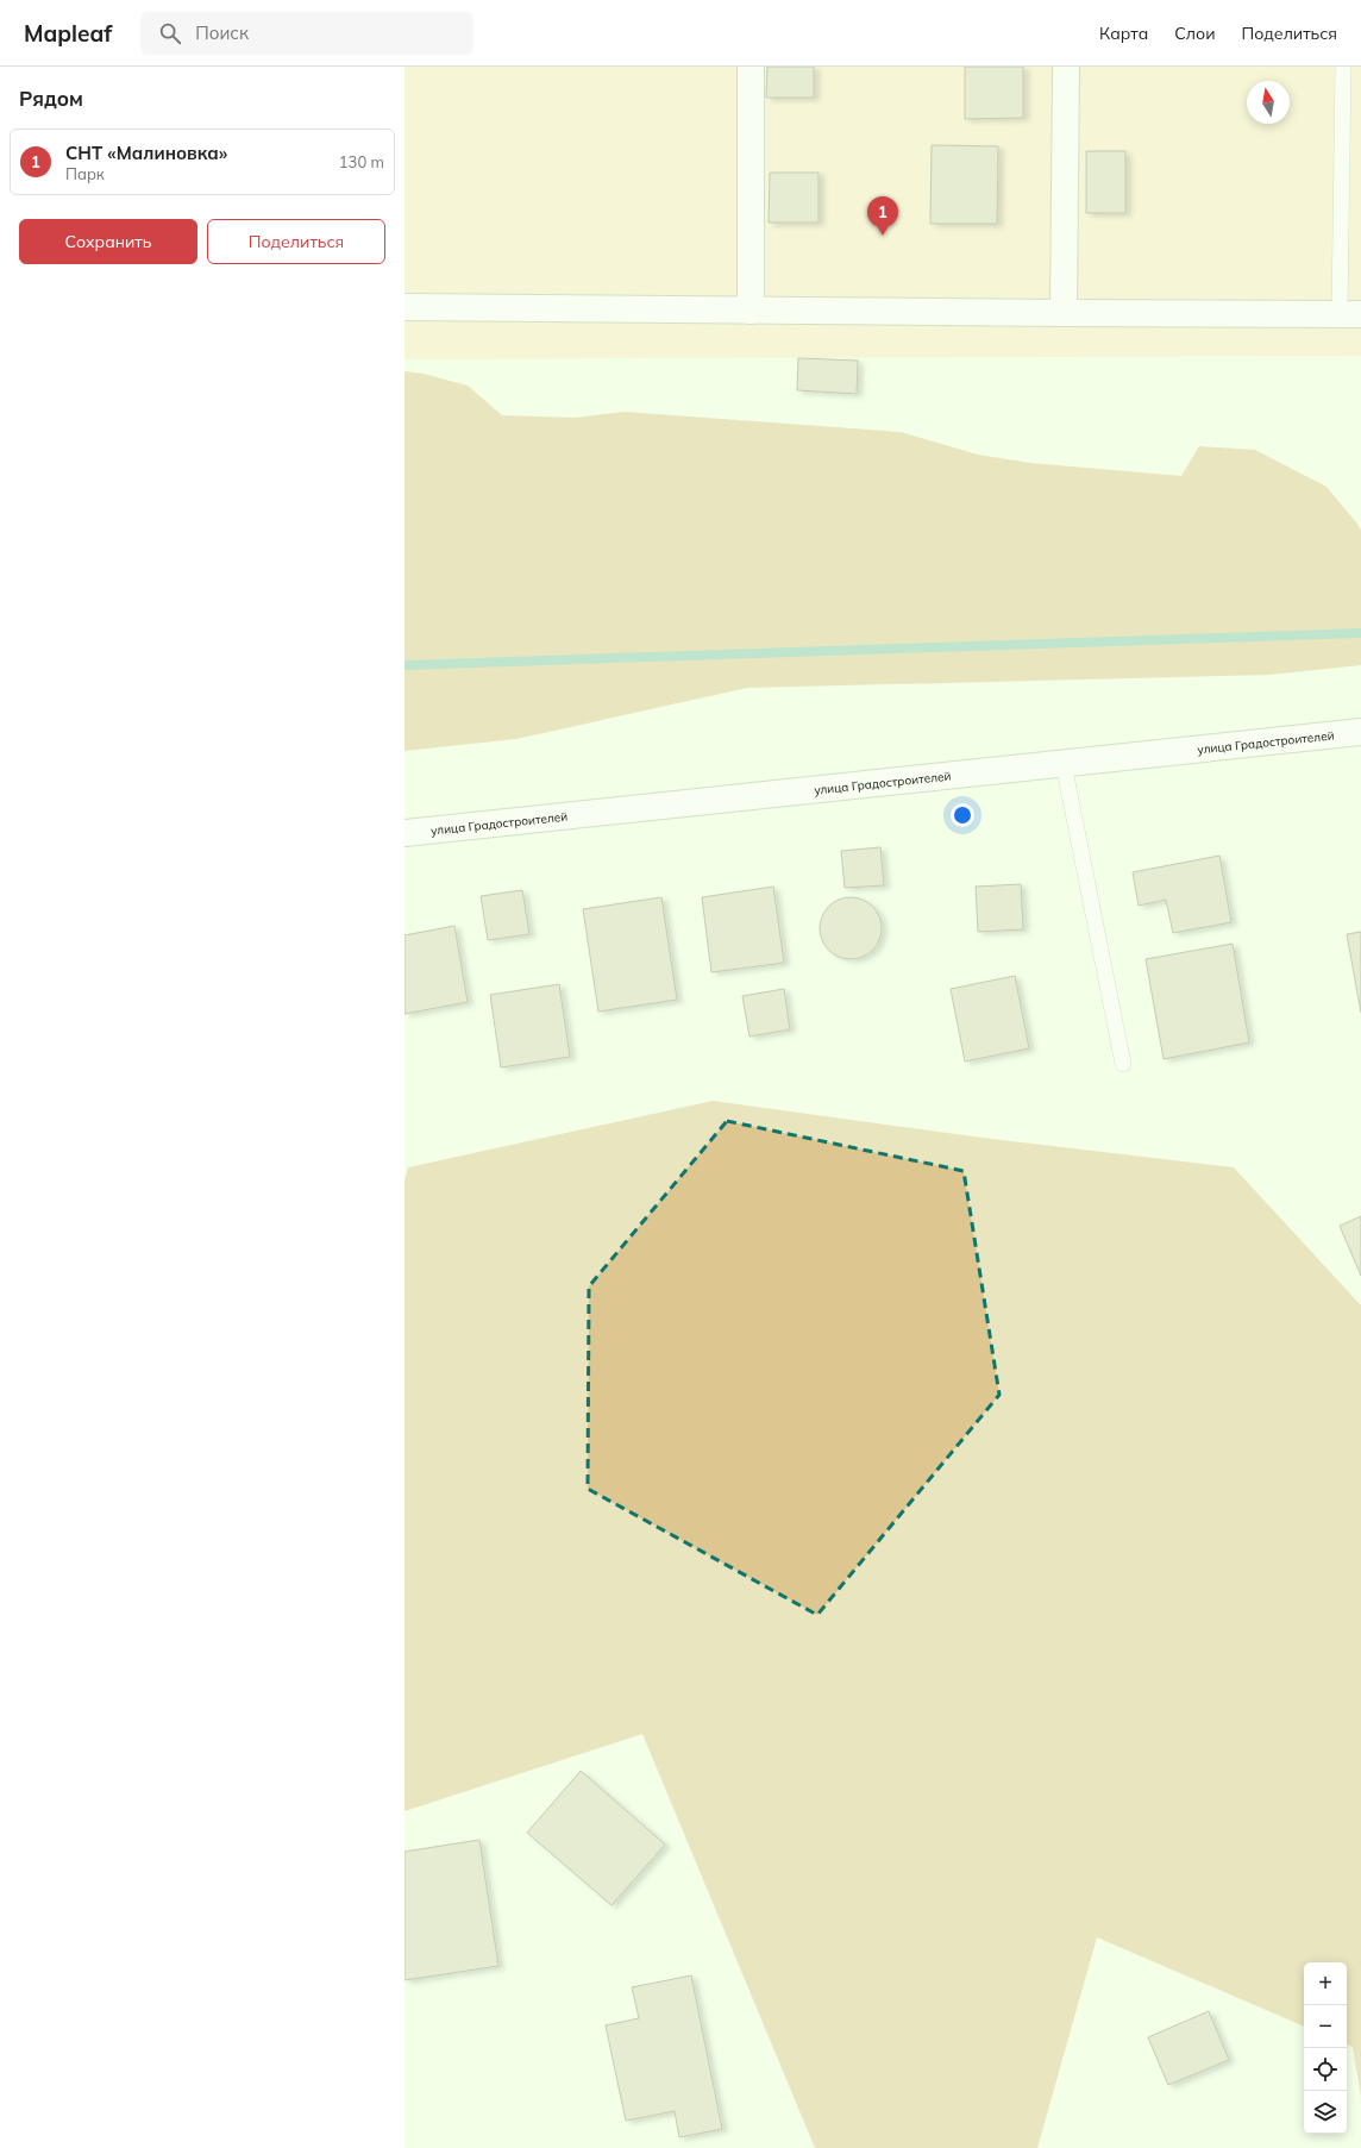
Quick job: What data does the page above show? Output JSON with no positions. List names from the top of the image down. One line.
{"streets":{"street":["улица Градостроителей"]},"north":"top","page":{"header":"Mapleaf","search":"Поиск","nav":["Карта","Слои","Поделиться"],"heading":"Рядом","list":[{"mark":"1","name":"СНТ «Малиновка»","note":"Парк","value":"130 m"}],"pins":"1","buttons":["Сохранить","Поделиться"],"map_buttons":["+","−"]}}
